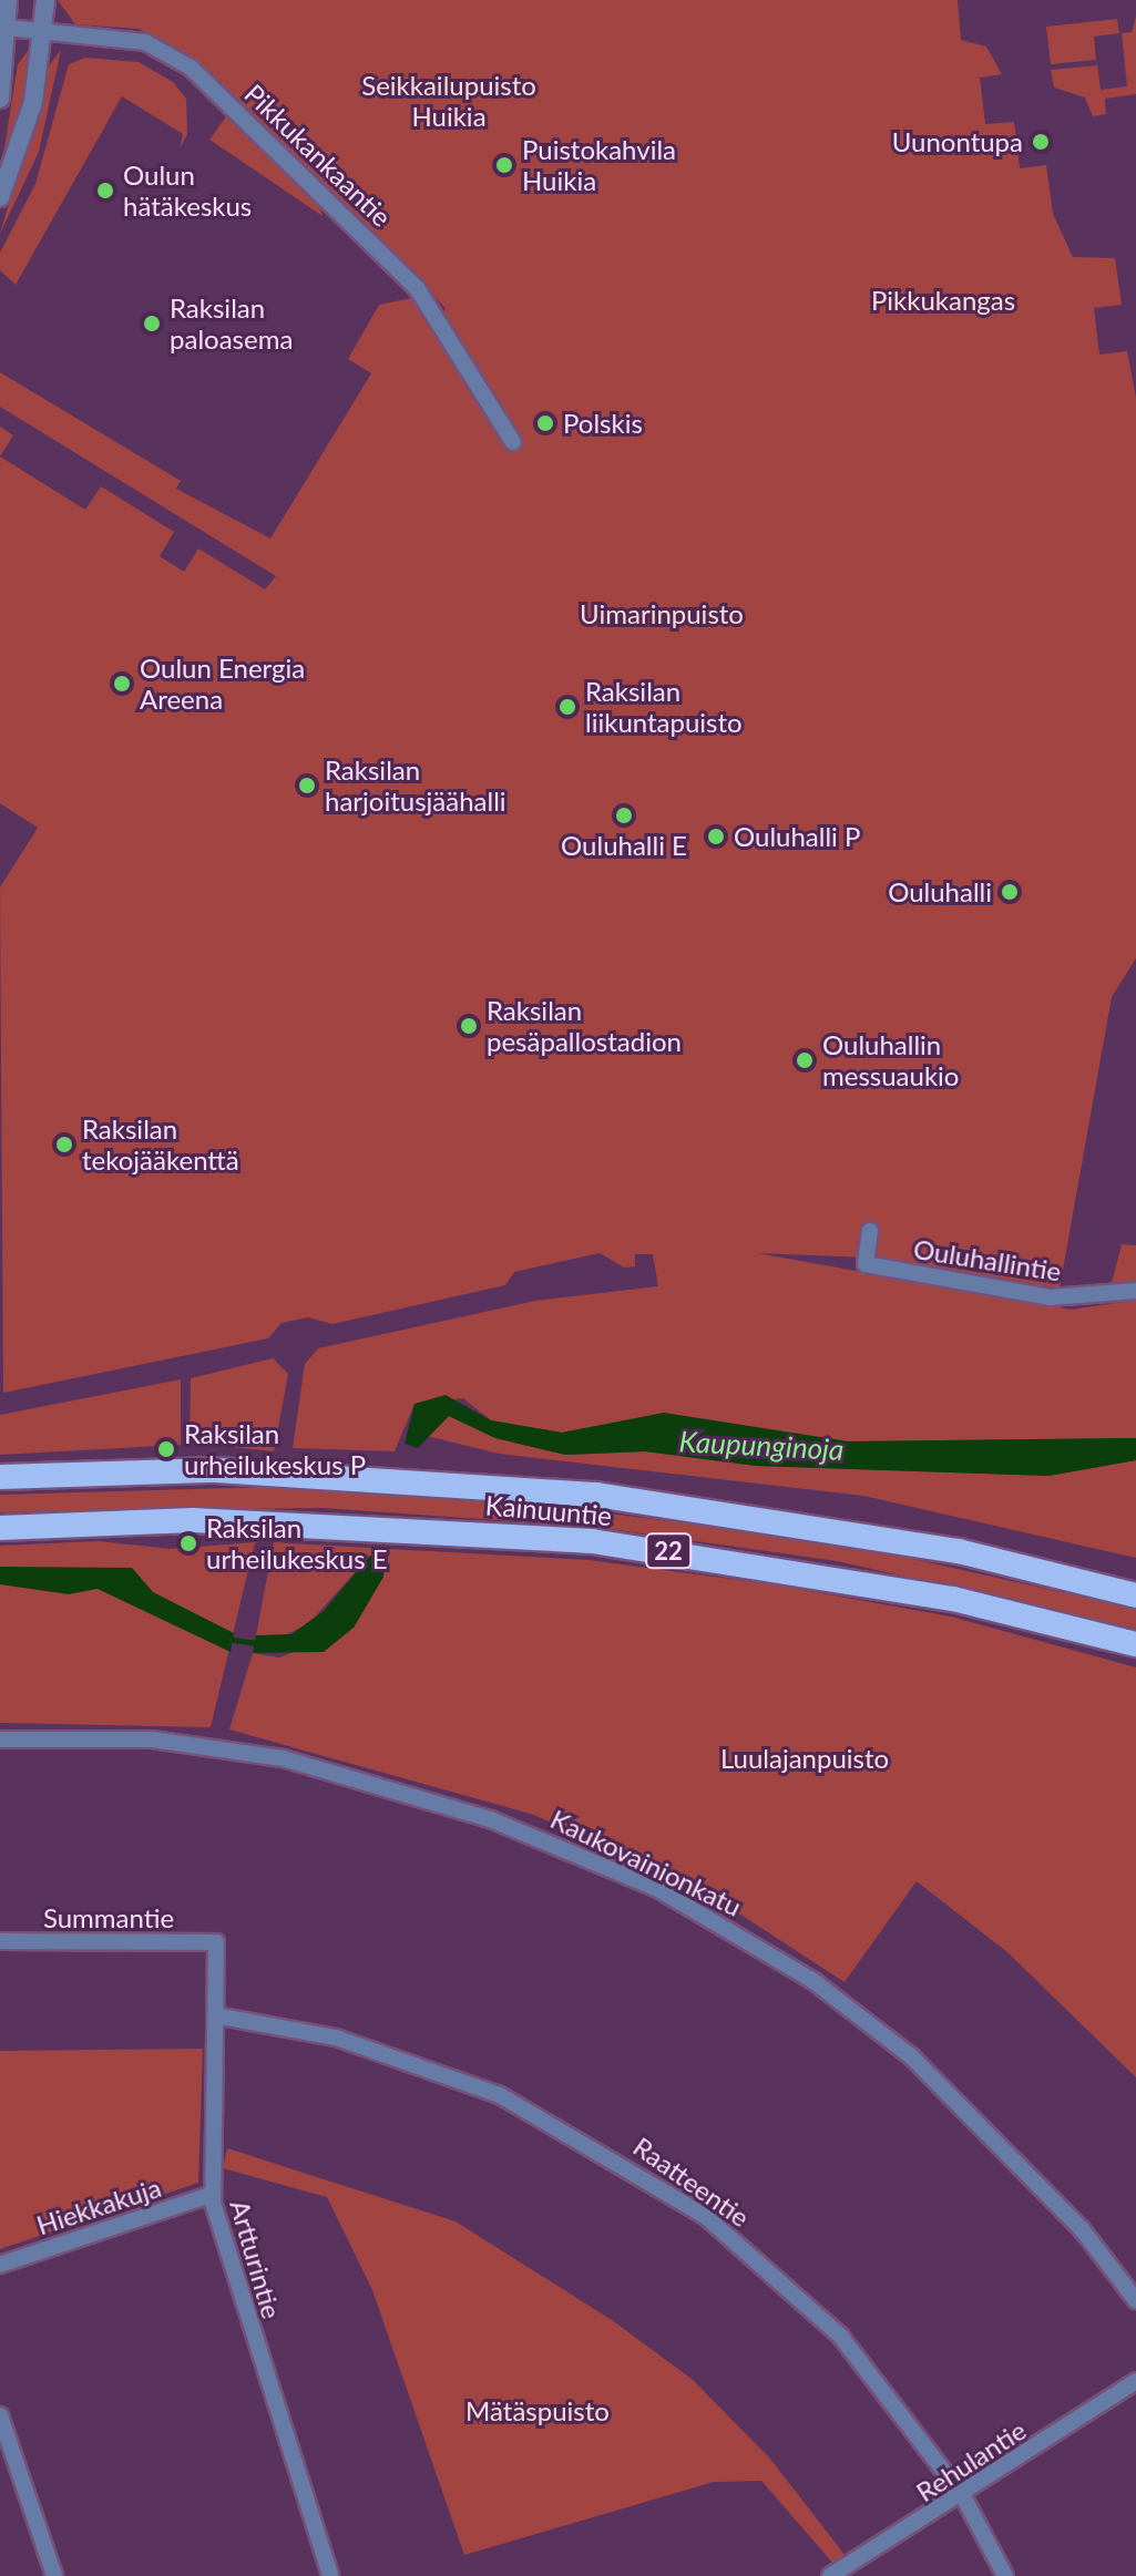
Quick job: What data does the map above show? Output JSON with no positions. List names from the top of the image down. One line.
{"streets":{"highway":["Kainuuntie","22"],"street":["Pikkukankaantie","Ouluhallintie","Kaukovainionkatu","Summantie","Raatteentie","Hiekkakuja","Artturintie","Rehulantie"]},"crossings":[["Summantie","Artturintie"],["Raatteentie","Artturintie"],["Raatteentie","Rehulantie"],["Hiekkakuja","Artturintie"]],"water":["Kaupunginoja"],"parks":["Seikkailupuisto Huikia","Pikkukangas","Uimarinpuisto","Luulajanpuisto","Mätäspuisto"],"places":["Uunontupa","Puistokahvila Huikia","Oulun hätäkeskus","Raksilan paloasema","Polskis","Oulun Energia Areena","Raksilan liikuntapuisto","Raksilan harjoitusjäähalli","Ouluhalli E","Ouluhalli P","Ouluhalli","Raksilan pesäpallostadion","Ouluhallin messuaukio","Raksilan tekojääkenttä","Raksilan urheilukeskus P","Raksilan urheilukeskus E"]}
